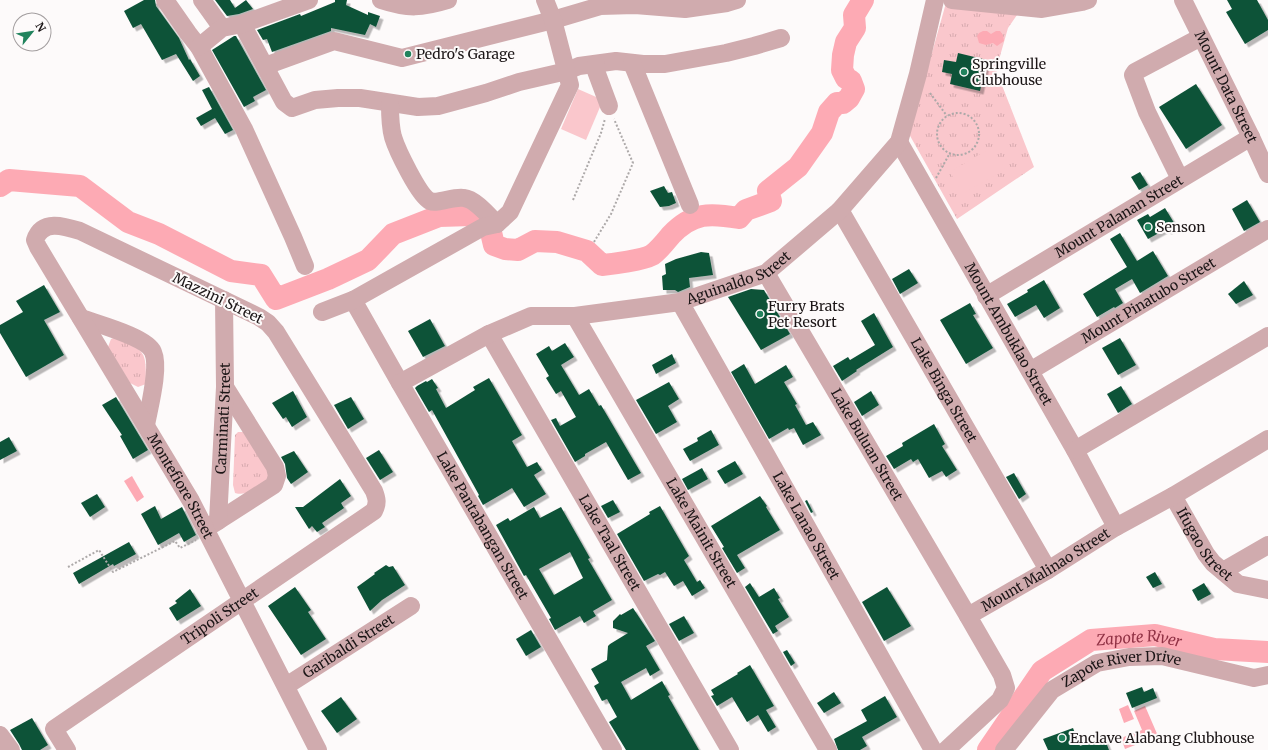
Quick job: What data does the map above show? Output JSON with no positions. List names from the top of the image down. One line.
{"streets":{"street":["Mount Data Street","Mount Palanan Street","Aguinaldo Street","Mazzini Street","Mount Pinatubo Street","Mount Ambuklao Street","Lake Binga Street","Carminati Street","Lake Buluan Street","Montefiore Street","Lake Pantabangan Street","Lake Lanao Street","Lake Mainit Street","Lake Taal Street","Ifugao Street","Mount Malinao Street","Tripoli Street","Garibaldi Street","Zapote River Drive"]},"crossings":[["Mount Data Street","Mount Palanan Street"],["Mount Palanan Street","Mount Ambuklao Street"],["Aguinaldo Street","Mount Ambuklao Street"],["Aguinaldo Street","Lake Binga Street"],["Aguinaldo Street","Lake Buluan Street"],["Aguinaldo Street","Lake Pantabangan Street"],["Aguinaldo Street","Lake Lanao Street"],["Aguinaldo Street","Lake Mainit Street"],["Aguinaldo Street","Lake Taal Street"],["Mazzini Street","Carminati Street"],["Mazzini Street","Montefiore Street"],["Mazzini Street","Tripoli Street"],["Mount Pinatubo Street","Mount Ambuklao Street"],["Mount Ambuklao Street","Mount Malinao Street"],["Lake Binga Street","Mount Malinao Street"],["Carminati Street","Montefiore Street"],["Lake Buluan Street","Mount Malinao Street"],["Montefiore Street","Tripoli Street"],["Montefiore Street","Garibaldi Street"],["Ifugao Street","Mount Malinao Street"]],"water":["Zapote River"],"places":["Pedro's Garage","Springville Clubhouse","Senson","Furry Brats Pet Resort","Enclave Alabang Clubhouse"],"north":"top right"}
